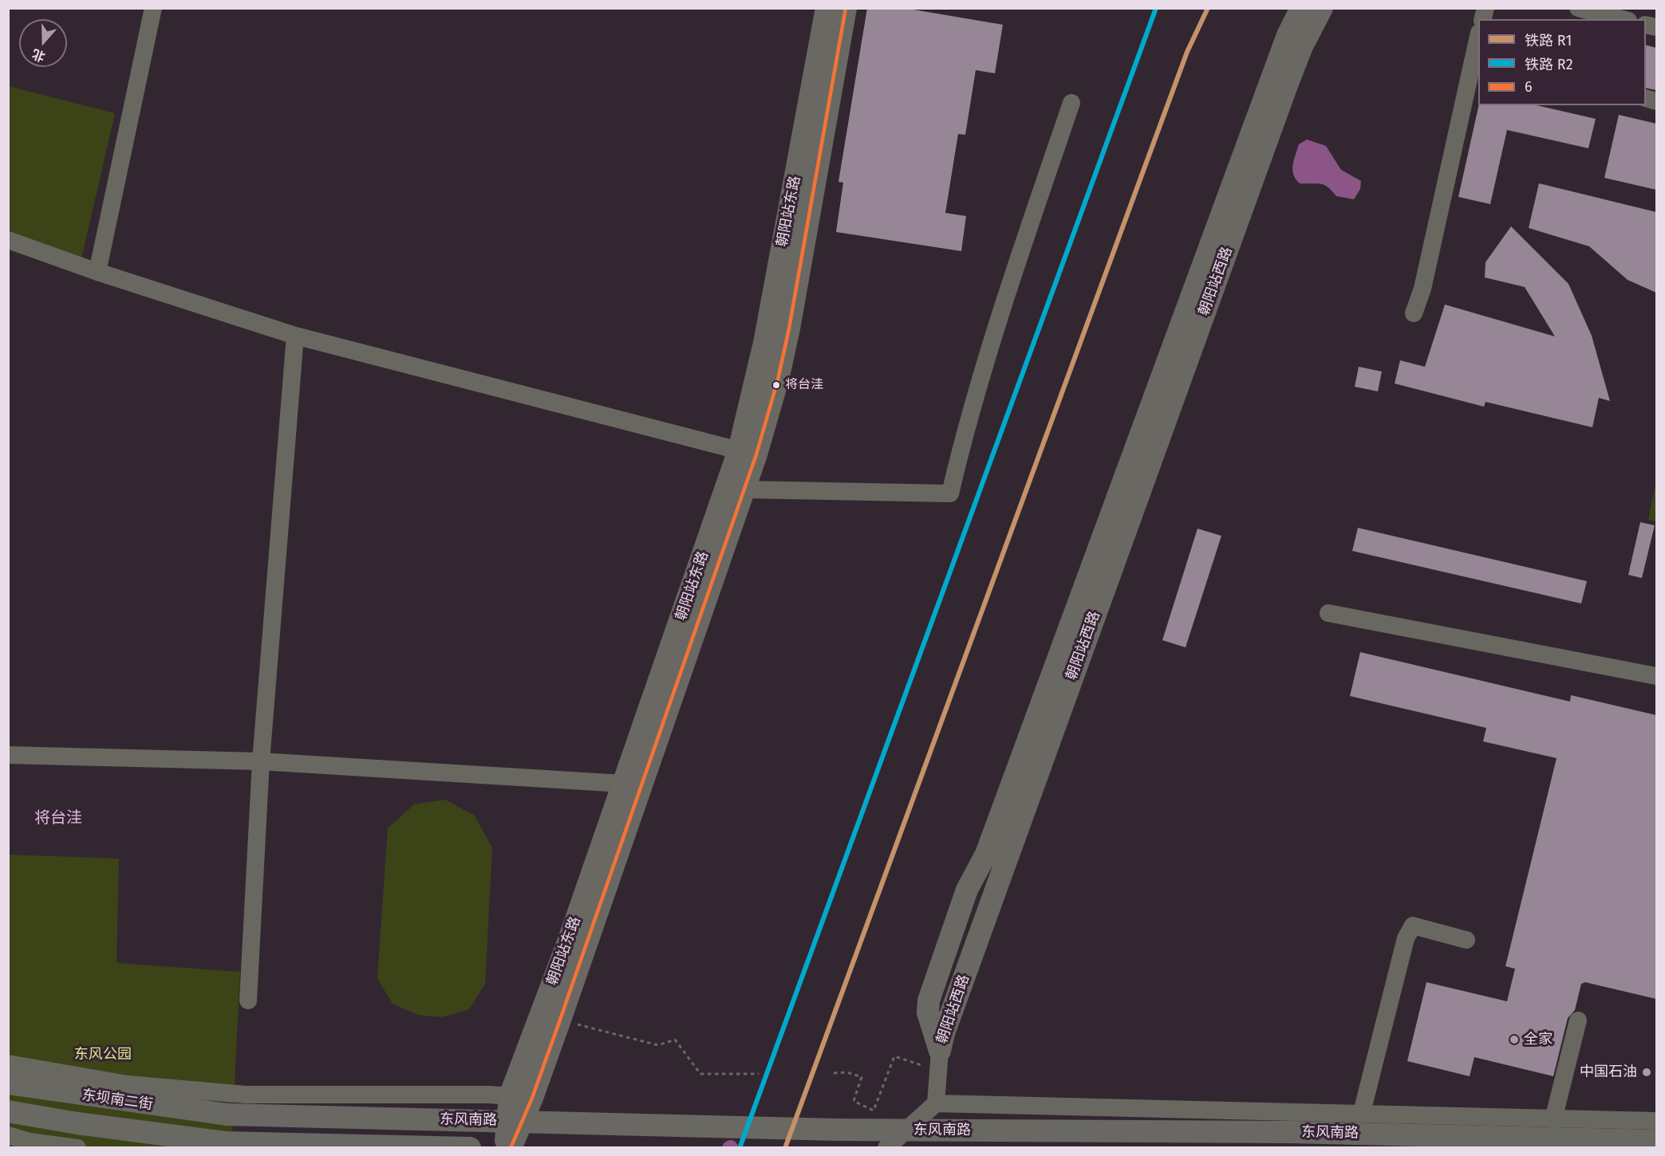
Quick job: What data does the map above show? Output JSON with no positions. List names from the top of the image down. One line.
{"streets":{"main road":["朝阳站东路","朝阳站西路","东坝南二街","东风南路"]},"crossings":[["东坝南二街","东风南路"]],"districts":["将台洼"],"parks":["东风公园"],"places":["将台洼","全家","中国石油"],"lines":["rail line R1","rail line R2","transit line 6"],"legend":["铁路 R1","铁路 R2","6"],"north":"bottom"}
